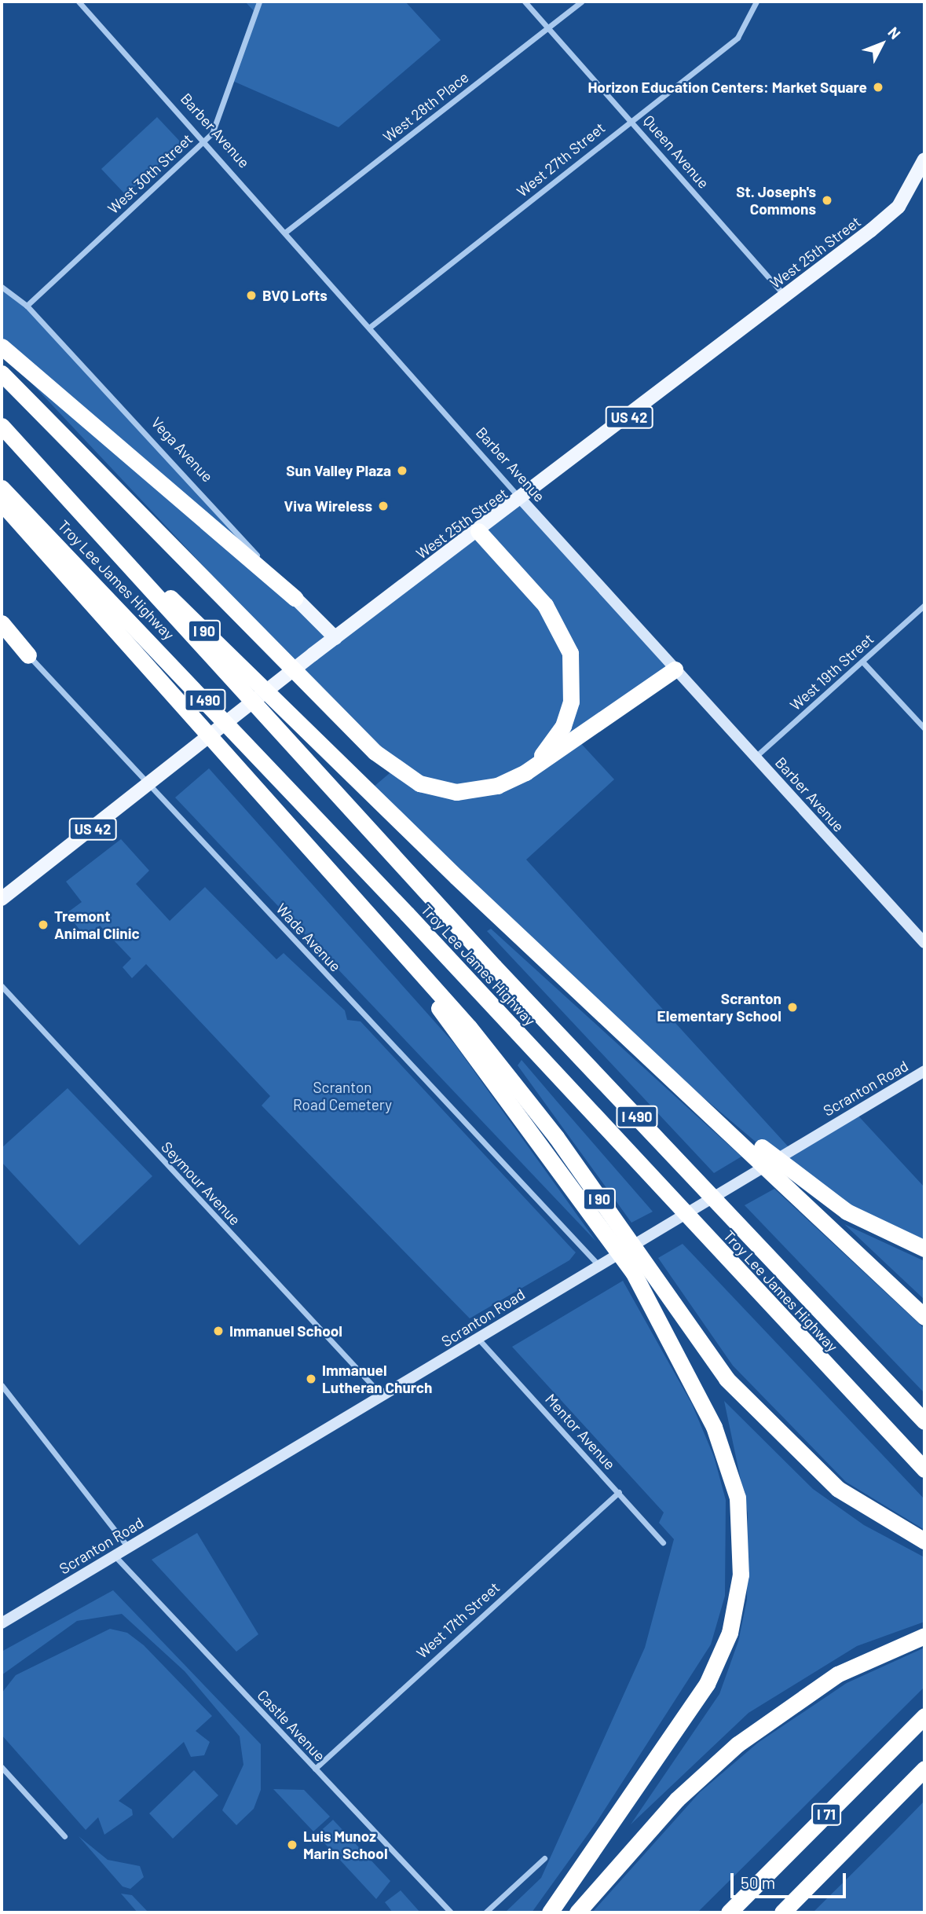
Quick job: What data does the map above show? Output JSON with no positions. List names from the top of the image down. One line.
{"streets":{"highway":["Troy Lee James Highway","I 90","I 490","I 71"],"main road":["West 25th Street","US 42","Vega Avenue"],"street":["West 28th Place","Barber Avenue","Queen Avenue","West 27th Street","West 30th Street","West 19th Street","Wade Avenue","Scranton Road","Seymour Avenue","Mentor Avenue","West 17th Street","Castle Avenue"]},"crossings":[["West 28th Place","Barber Avenue"],["West 28th Place","Queen Avenue"],["Barber Avenue","West 27th Street"],["Barber Avenue","West 30th Street"],["Barber Avenue","West 25th Street"],["Barber Avenue","West 19th Street"],["Queen Avenue","West 27th Street"],["Queen Avenue","West 25th Street"],["West 30th Street","Vega Avenue"],["West 25th Street","Vega Avenue"],["West 25th Street","Wade Avenue"],["Troy Lee James Highway","I 90"],["Wade Avenue","Scranton Road"],["Scranton Road","Seymour Avenue"],["Scranton Road","Mentor Avenue"],["Scranton Road","Castle Avenue"],["Mentor Avenue","West 17th Street"],["West 17th Street","Castle Avenue"]],"parks":["Scranton Road Cemetery"],"places":["Horizon Education Centers: Market Square","St. Joseph's Commons","BVQ Lofts","Sun Valley Plaza","Viva Wireless","Tremont Animal Clinic","Scranton Elementary School","Immanuel School","Immanuel Lutheran Church","Luis Munoz Marin School"],"scale_bar":"50 m","north":"top right"}
